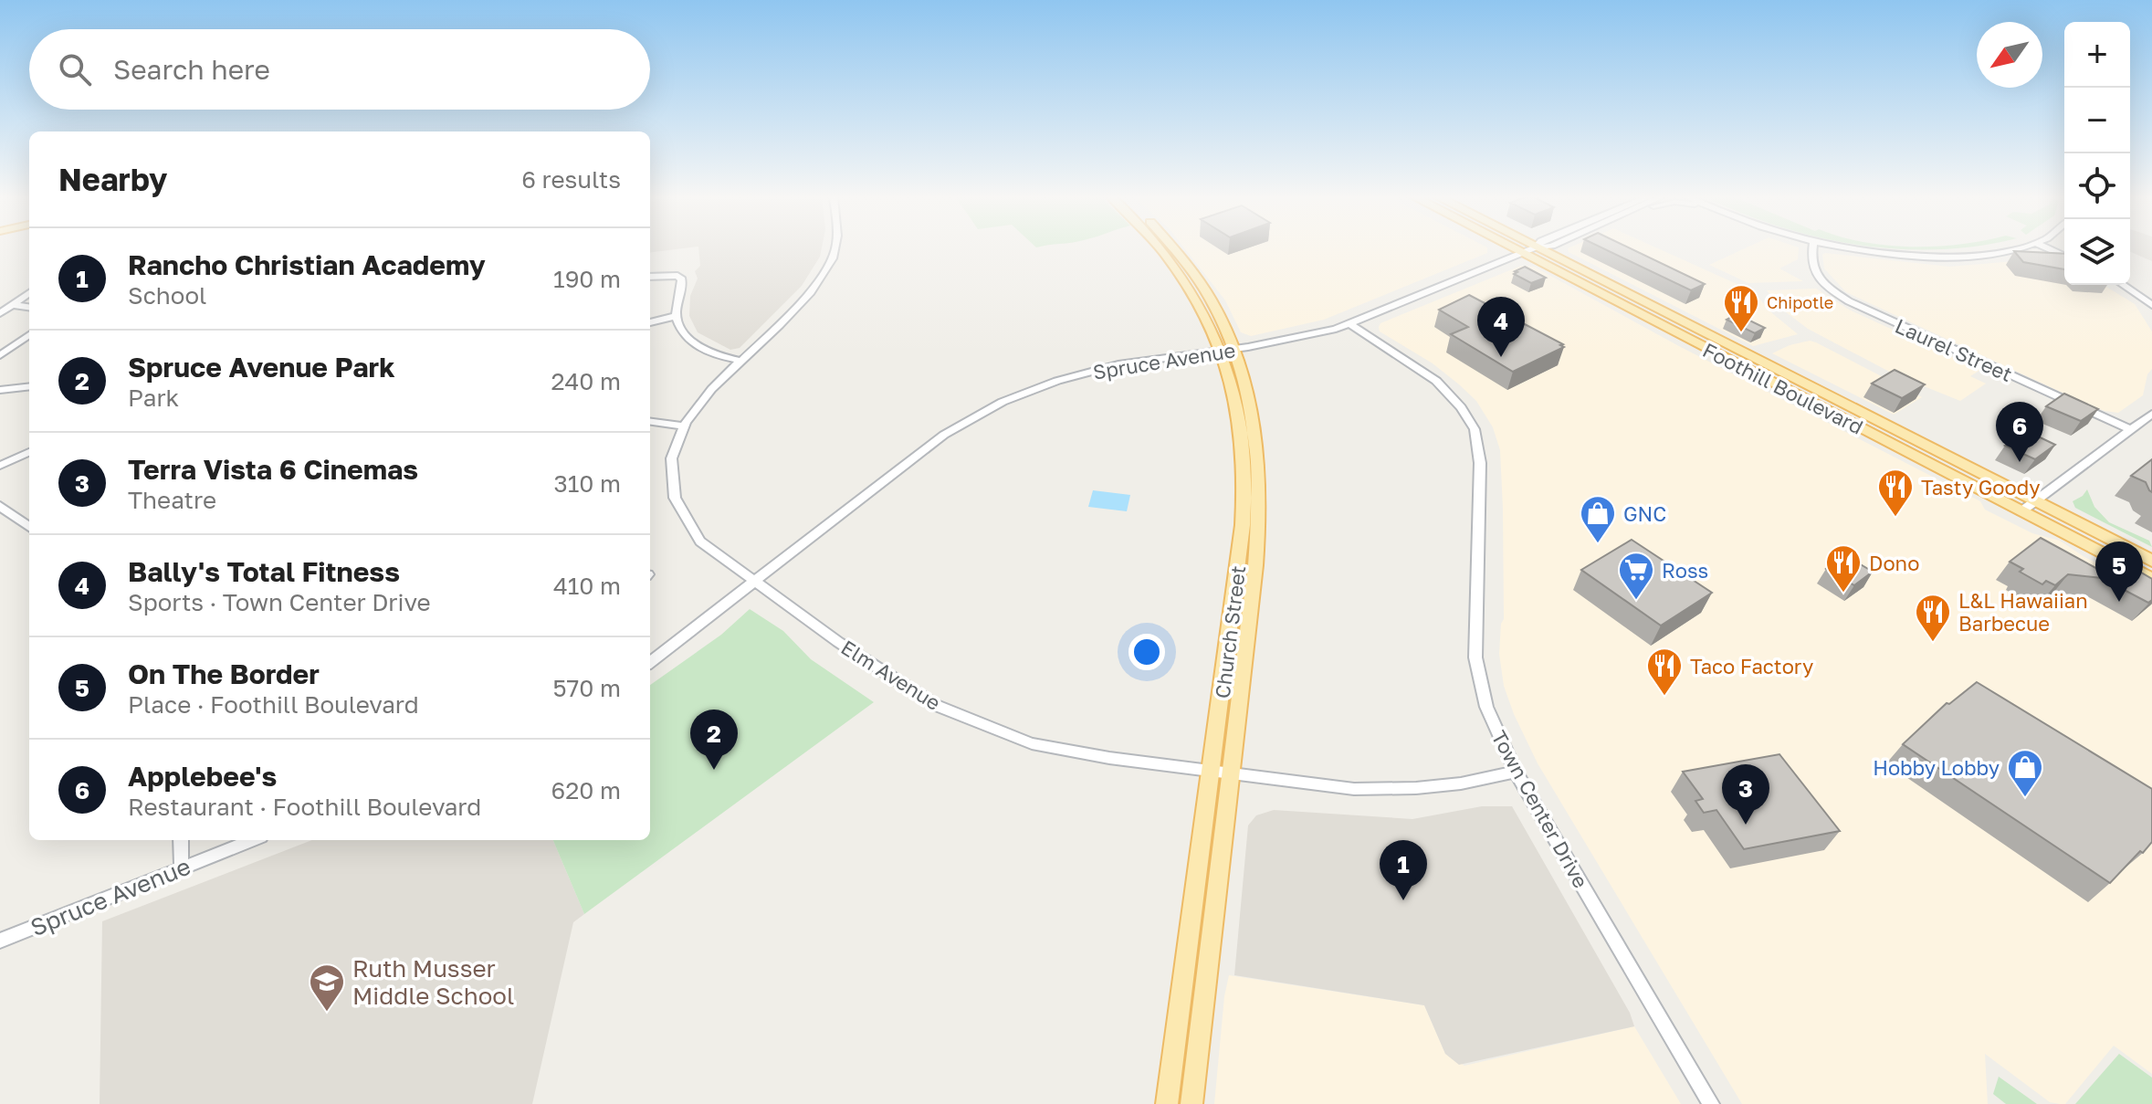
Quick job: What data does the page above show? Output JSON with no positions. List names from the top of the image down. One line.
{"streets":{"main road":["Foothill Boulevard","Church Street"],"street":["Laurel Street","Spruce Avenue","Elm Avenue","Town Center Drive"]},"crossings":[["Spruce Avenue","Foothill Boulevard"],["Spruce Avenue","Church Street"],["Spruce Avenue","Elm Avenue"],["Spruce Avenue","Town Center Drive"],["Church Street","Elm Avenue"],["Elm Avenue","Town Center Drive"]],"places":{"restaurant":["Chipotle","Tasty Goody","Dono","L&L Hawaiian Barbecue","Taco Factory"],"shop":["GNC","Hobby Lobby"],"supermarket":["Ross"],"school or university":["Ruth Musser Middle School"]},"north":"bottom left","page":{"map_buttons":["+","−"],"search":"Search here","heading":["Nearby","6 results"],"list":[{"mark":"1","name":"Rancho Christian Academy","note":"School","value":"190 m"},{"mark":"2","name":"Spruce Avenue Park","note":"Park","value":"240 m"},{"mark":"3","name":"Terra Vista 6 Cinemas","note":"Theatre","value":"310 m"},{"mark":"4","name":"Bally's Total Fitness","note":"Sports · Town Center Drive","value":"410 m"},{"mark":"5","name":"On The Border","note":"Place · Foothill Boulevard","value":"570 m"},{"mark":"6","name":"Applebee's","note":"Restaurant · Foothill Boulevard","value":"620 m"}],"pins":["4","6","5","2","3","1"]}}
